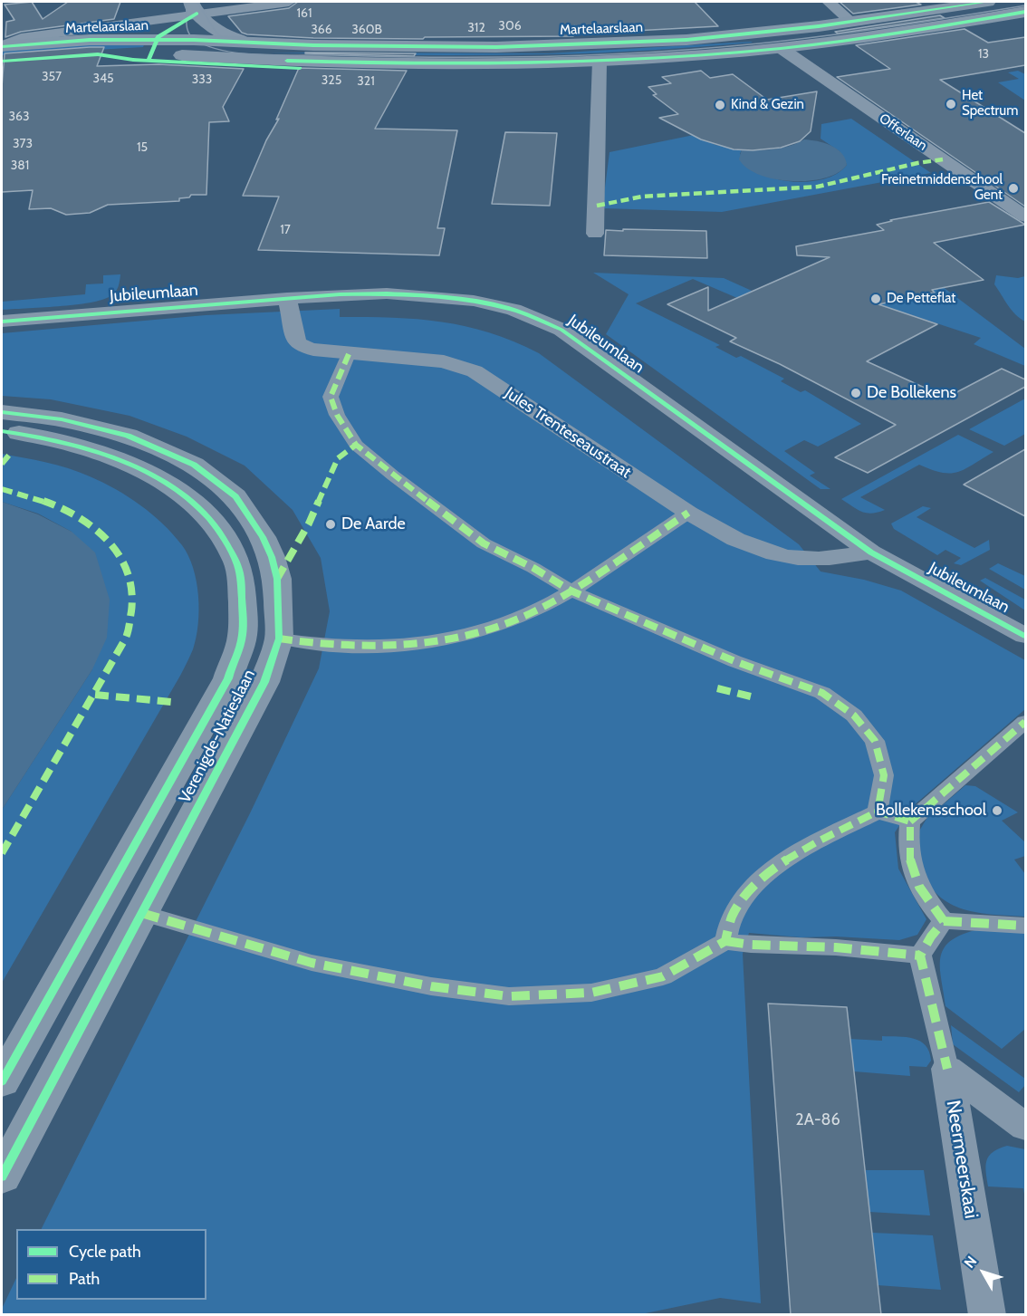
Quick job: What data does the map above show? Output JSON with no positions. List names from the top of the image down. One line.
{"streets":{"main road":["Martelaarslaan"],"street":["Offerlaan","Jubileumlaan","Jules Trenteseaustraat","Verenigde-Natieslaan","Neermeerskaai"]},"crossings":[["Martelaarslaan","Offerlaan"],["Jubileumlaan","Jules Trenteseaustraat"]],"places":["Het Spectrum","Kind & Gezin","Freinetmiddenschool Gent","De Petteflat","De Bollekens","De Aarde","Bollekensschool"],"house_numbers":["161","306","312","366","360B","13","357","345","333","325","321","363","373","15","381","17","2A-86"],"legend":["Cycle path","Path"],"north":"top left"}
